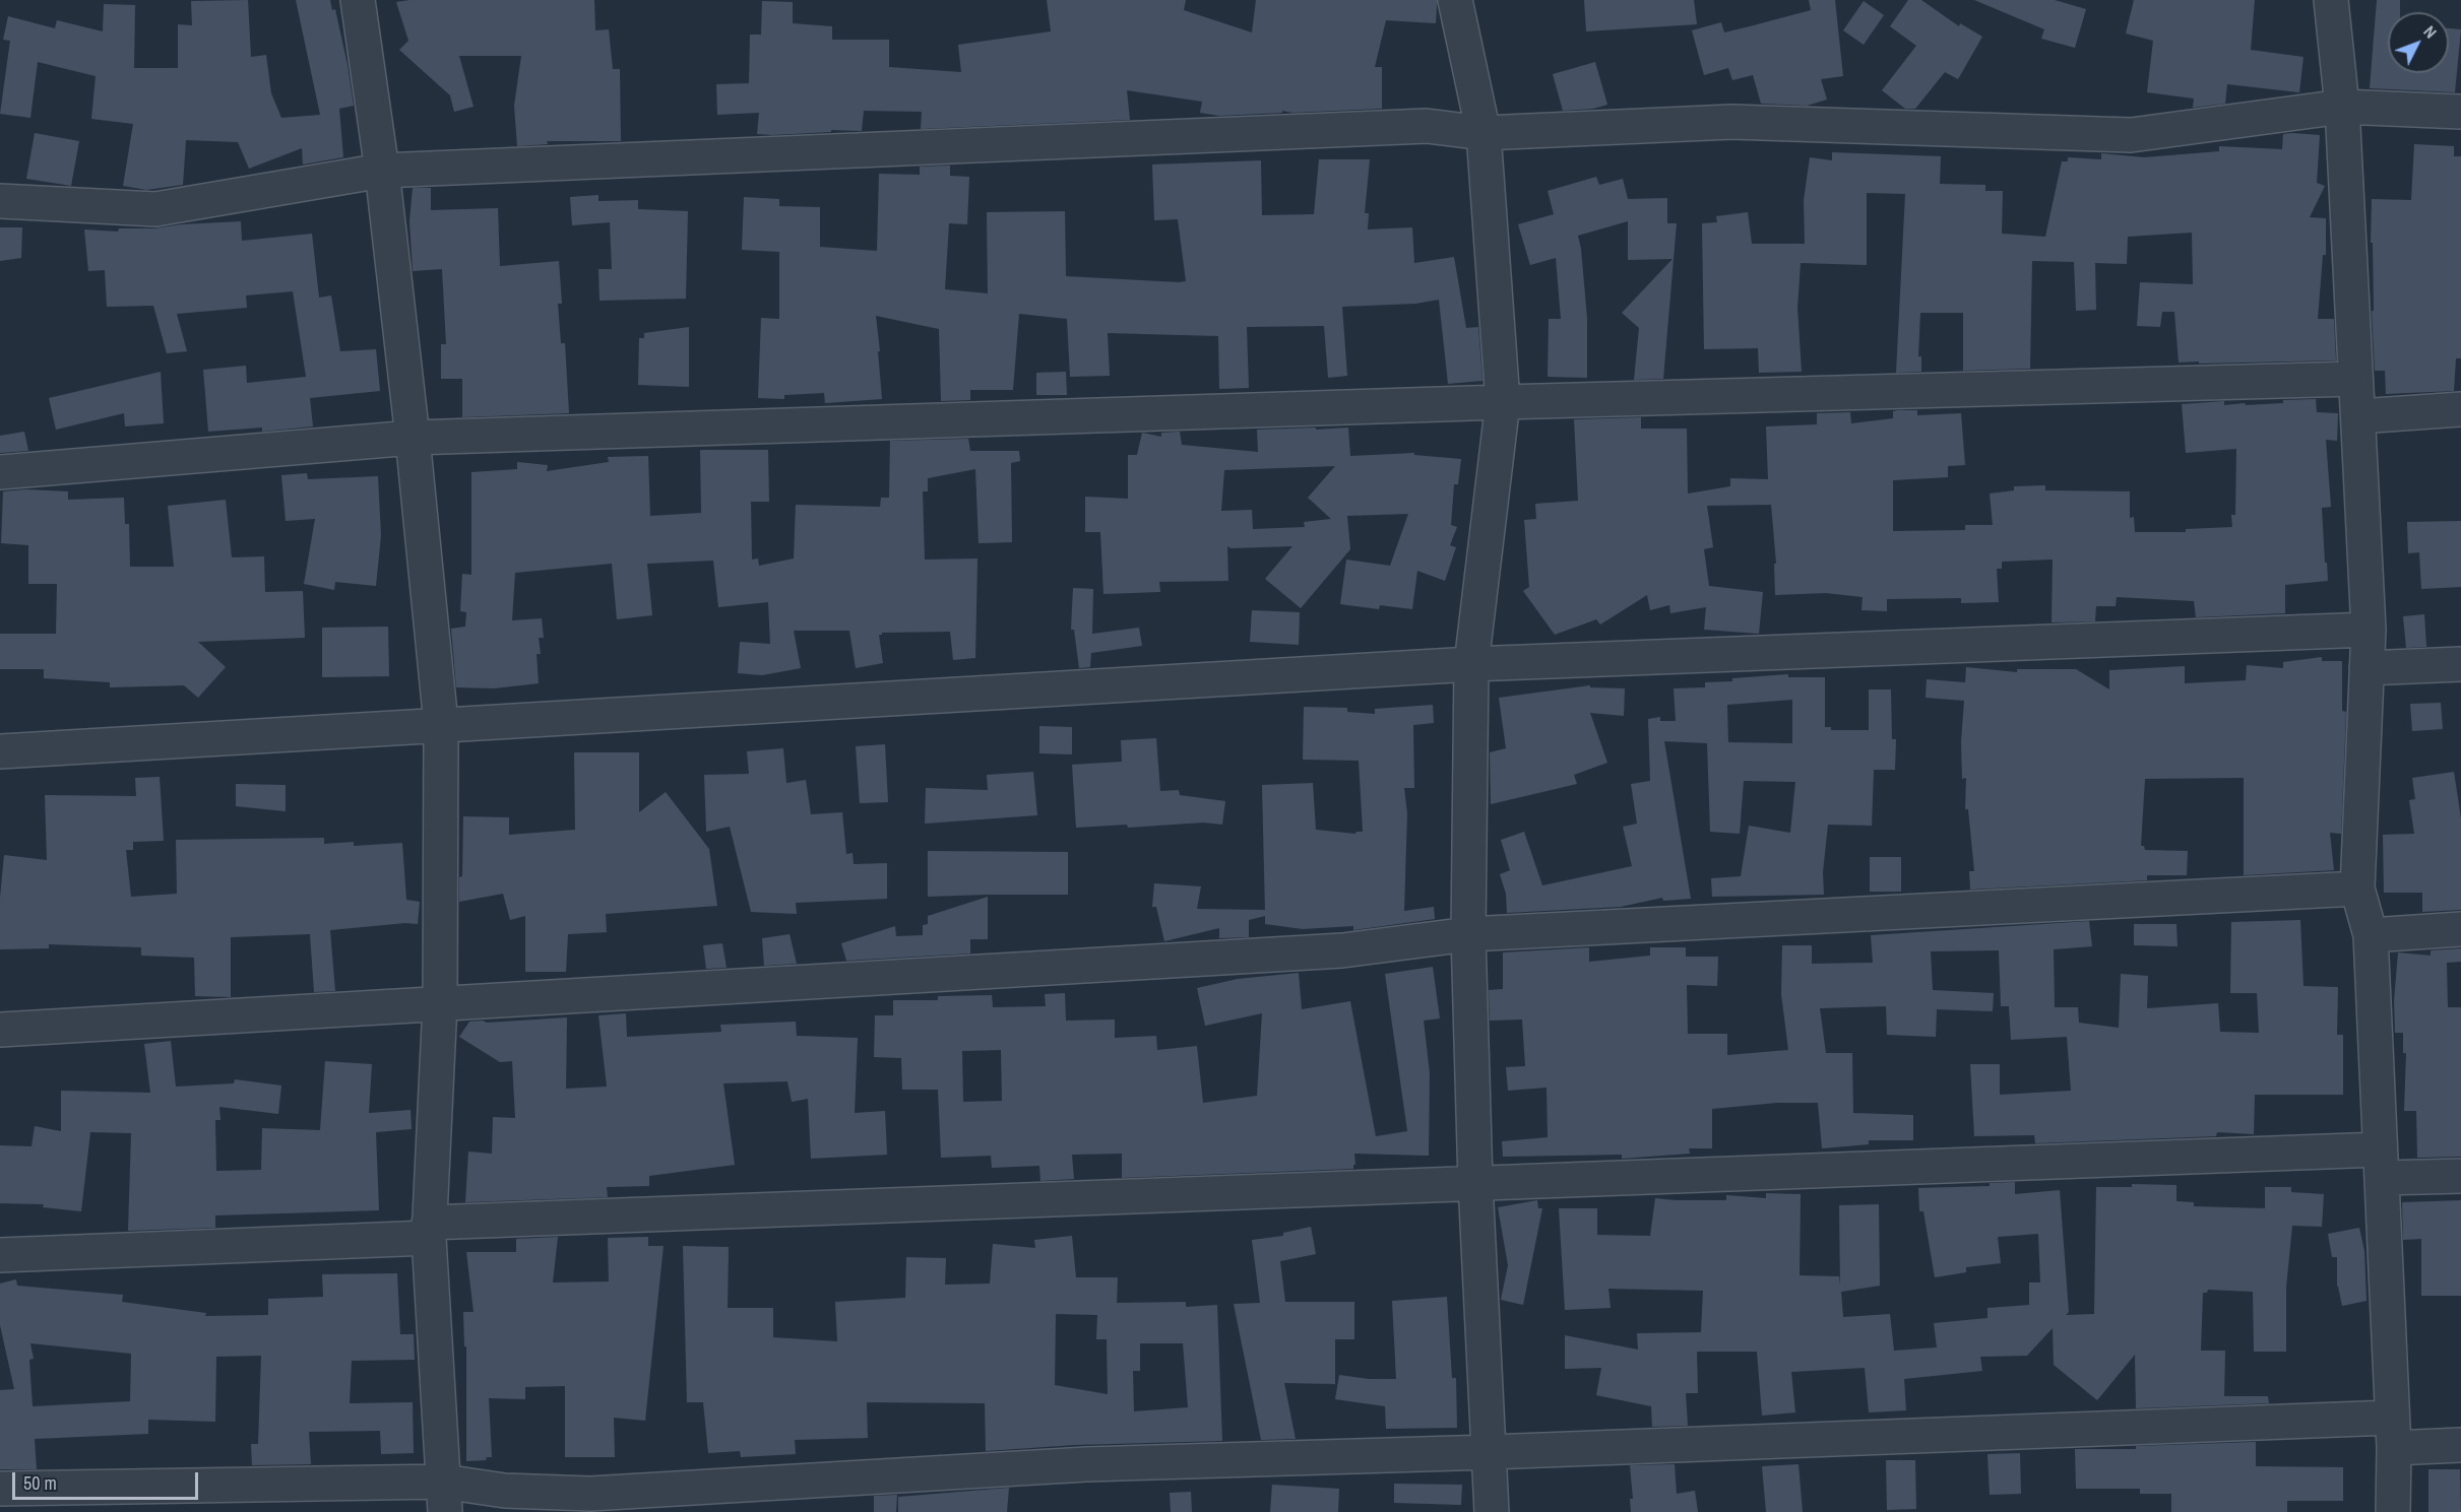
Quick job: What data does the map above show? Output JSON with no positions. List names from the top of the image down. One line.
{"scale_bar":"50 m","north":"top right"}
